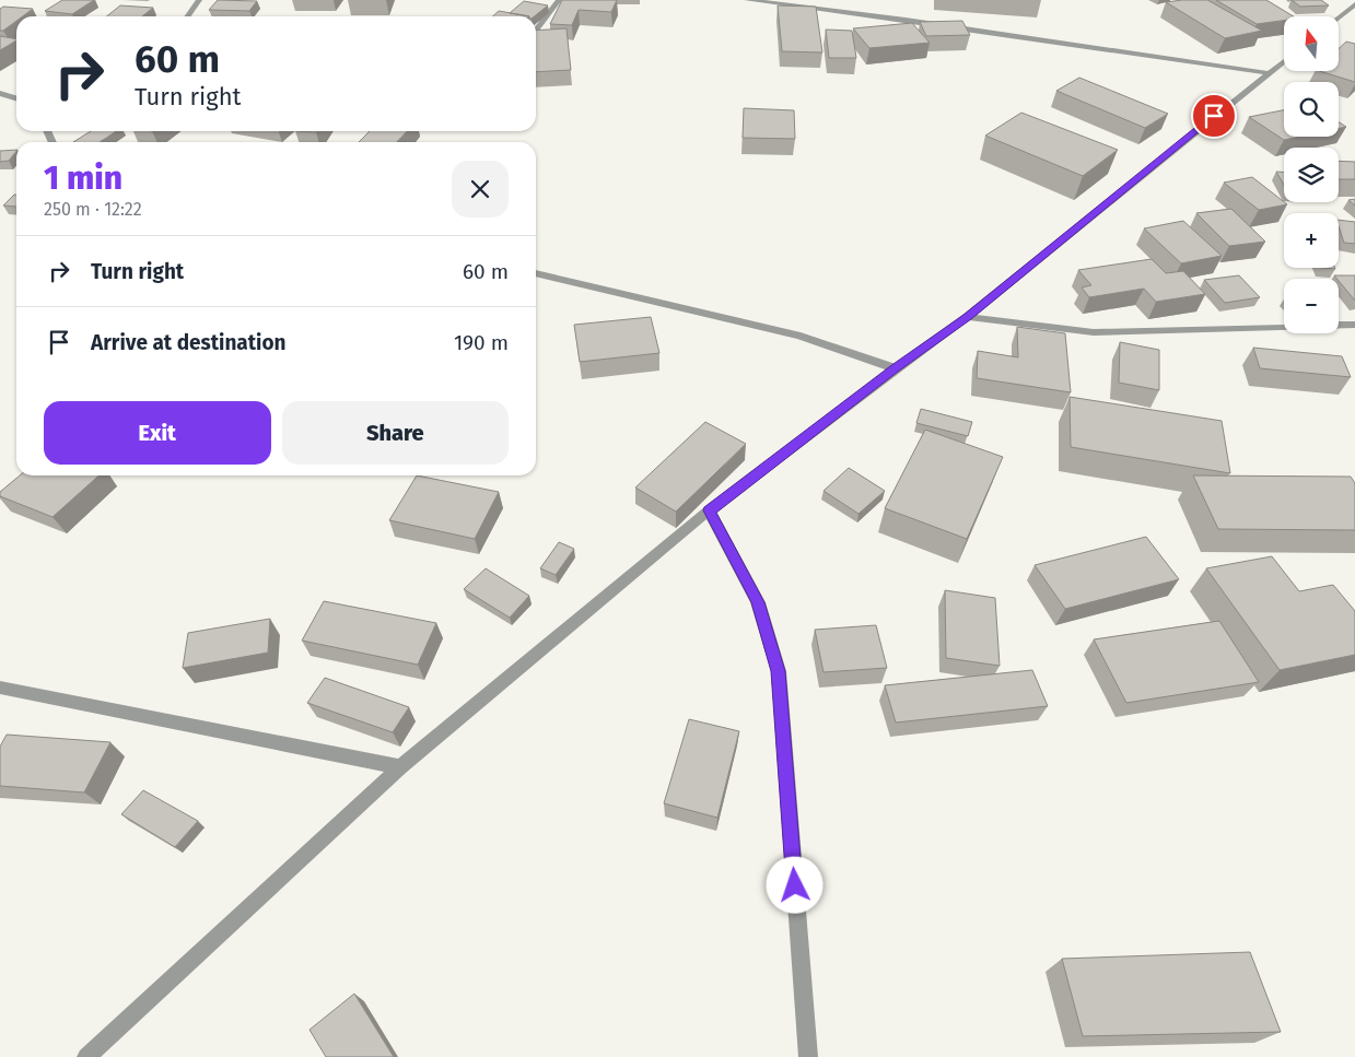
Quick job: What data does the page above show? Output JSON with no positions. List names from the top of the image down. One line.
{"north":"top","page":{"map_buttons":["+","−"],"turn":["60 m","Turn right"],"heading":["1 min","250 m · 12:22"],"list":[{"name":"Turn right","value":"60 m"},{"name":"Arrive at destination","value":"190 m"}],"buttons":["Exit","Share"]}}
